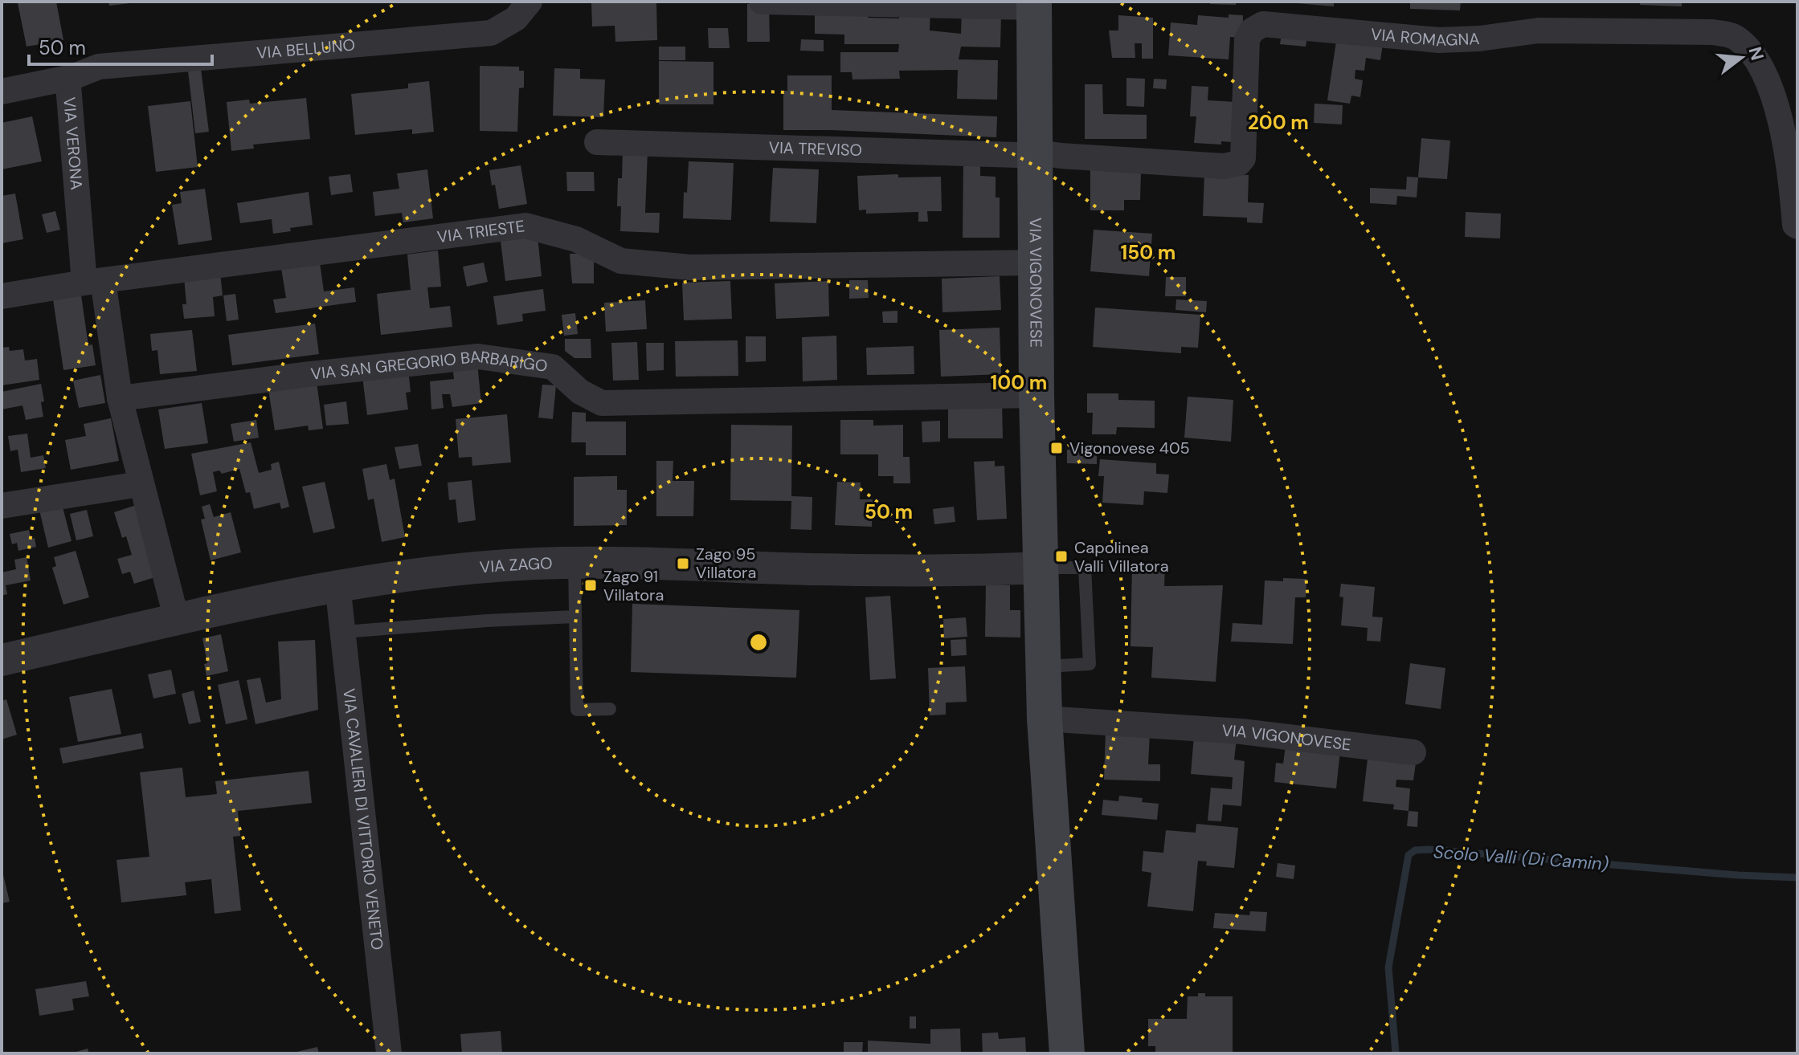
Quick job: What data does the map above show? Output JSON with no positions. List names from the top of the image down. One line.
{"streets":{"main road":["VIA VIGONOVESE"],"street":["VIA ROMAGNA","VIA BELLUNO","VIA VERONA","VIA TREVISO","VIA TRIESTE","VIA SAN GREGORIO BARBARIGO","VIA ZAGO","VIA CAVALIERI DI VITTORIO VENETO"]},"crossings":[["VIA ROMAGNA","VIA TREVISO"],["VIA ROMAGNA","VIA VIGONOVESE"],["VIA BELLUNO","VIA VERONA"],["VIA VERONA","VIA TRIESTE"],["VIA VERONA","VIA SAN GREGORIO BARBARIGO"],["VIA VERONA","VIA ZAGO"],["VIA TREVISO","VIA VIGONOVESE"],["VIA TRIESTE","VIA VIGONOVESE"],["VIA VIGONOVESE","VIA SAN GREGORIO BARBARIGO"],["VIA VIGONOVESE","VIA ZAGO"],["VIA ZAGO","VIA CAVALIERI DI VITTORIO VENETO"]],"water":["Scolo Valli (Di Camin)"],"places":{"transit":["Vigonovese 405","Capolinea Valli Villatora","Zago 95 Villatora","Zago 91 Villatora"]},"scale_bar":"50 m","north":"right","rings":["200 m","150 m","100 m","50 m"]}
